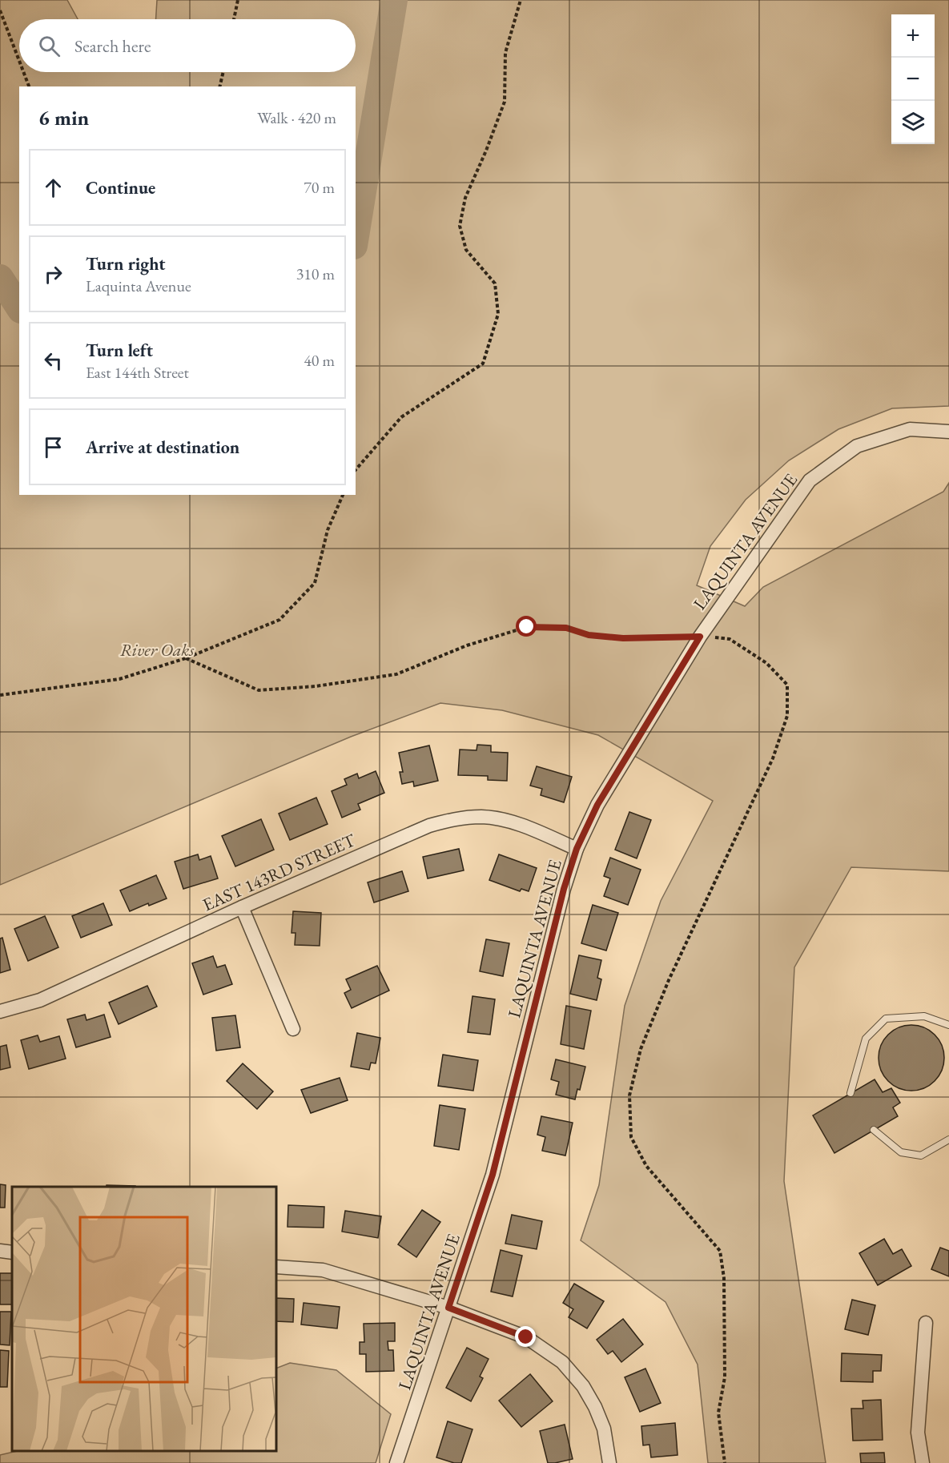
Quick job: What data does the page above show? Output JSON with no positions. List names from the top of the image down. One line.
{"streets":{"street":["LAQUINTA AVENUE","EAST 143RD STREET"]},"crossings":[["LAQUINTA AVENUE","EAST 143RD STREET"]],"parks":["River Oaks"],"page":{"map_buttons":["+","−"],"search":"Search here","heading":["6 min","Walk · 420 m"],"list":[["Continue","70 m"],["Turn right","Laquinta Avenue","310 m"],["Turn left","East 144th Street","40 m"],"Arrive at destination"]}}
